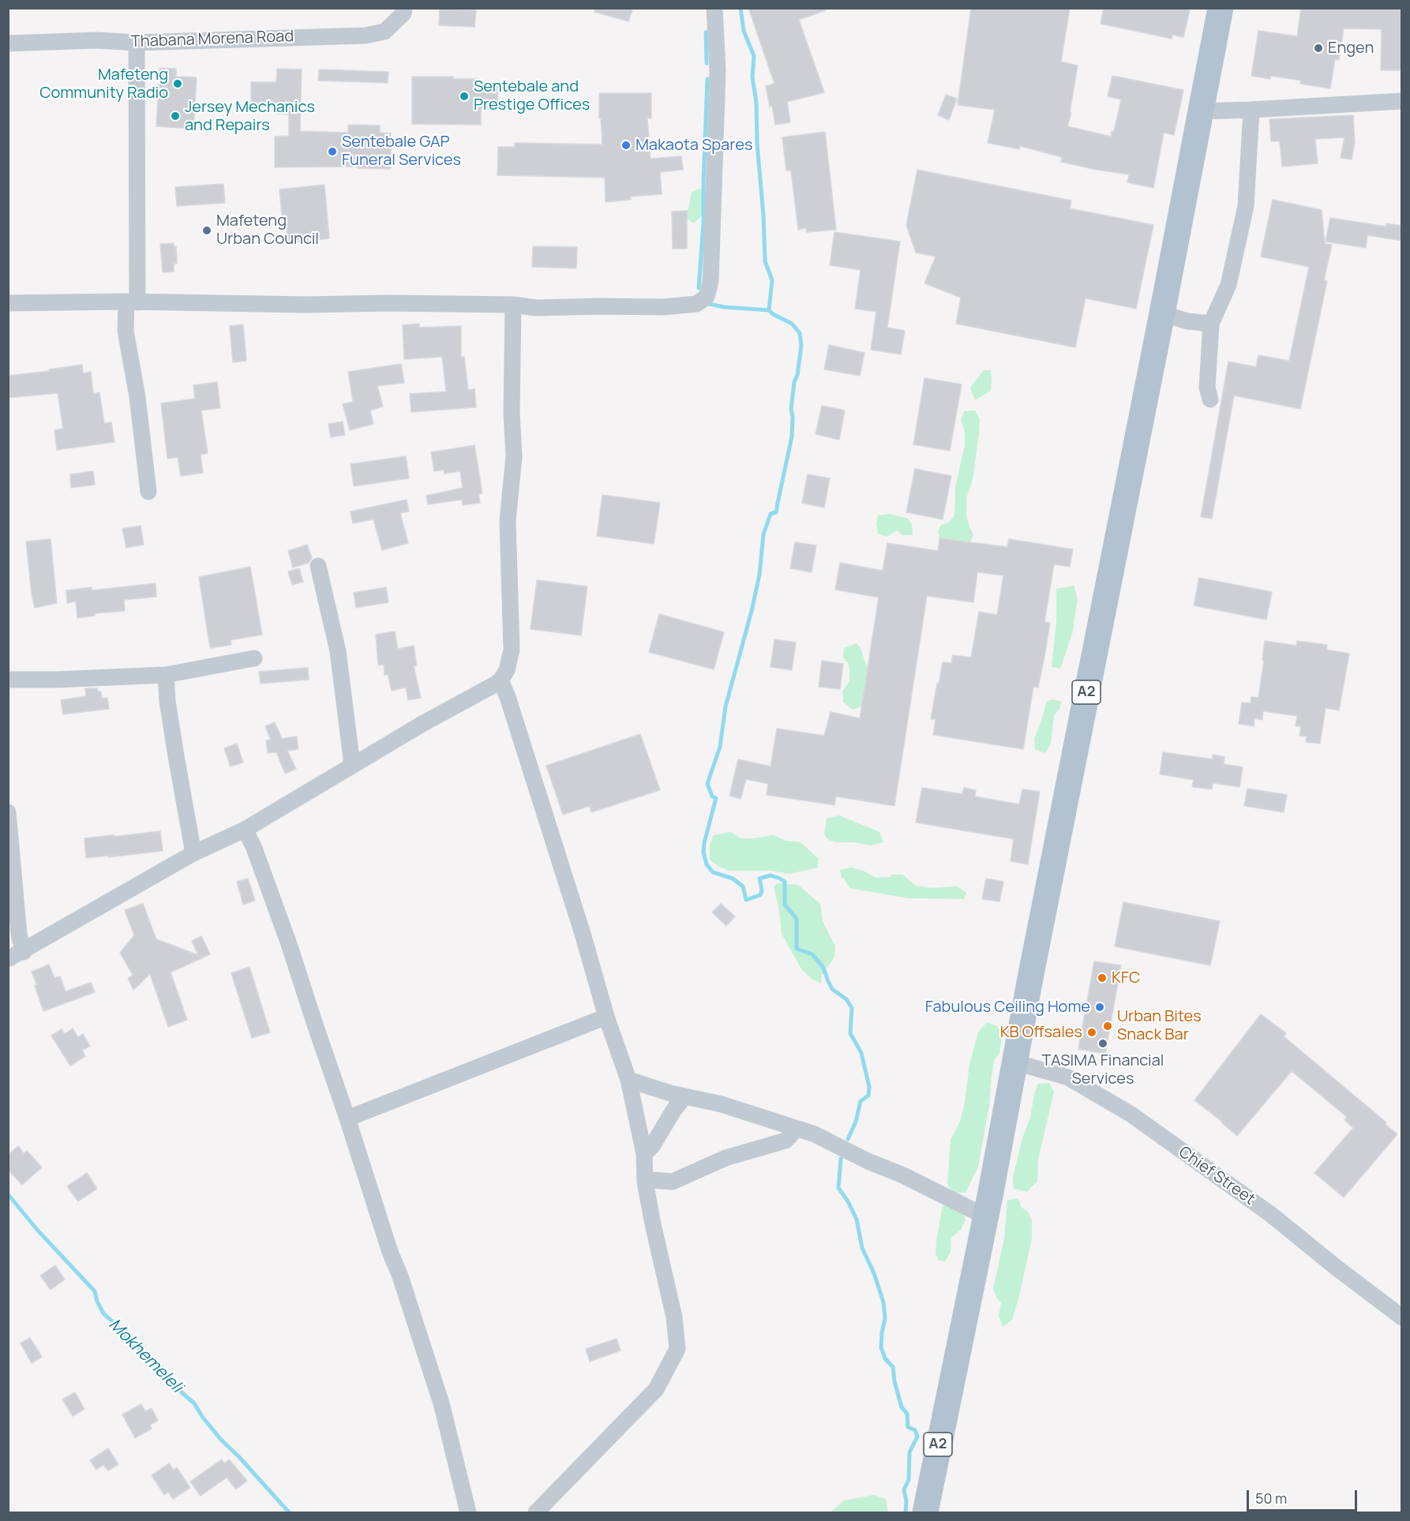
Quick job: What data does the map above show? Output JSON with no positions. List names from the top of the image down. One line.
{"streets":{"main road":["A2"],"street":["Thabana Morena Road","Chief Street"]},"crossings":[["A2","Chief Street"]],"water":["Mokhemeleli"],"places":["Engen","Mafeteng Community Radio","Sentebale and Prestige Offices","Jersey Mechanics and Repairs","Makaota Spares","Sentebale GAP Funeral Services","Mafeteng Urban Council","KFC","Fabulous Ceiling Home","Urban Bites Snack Bar","KB Offsales","TASIMA Financial Services"],"scale_bar":"50 m"}
